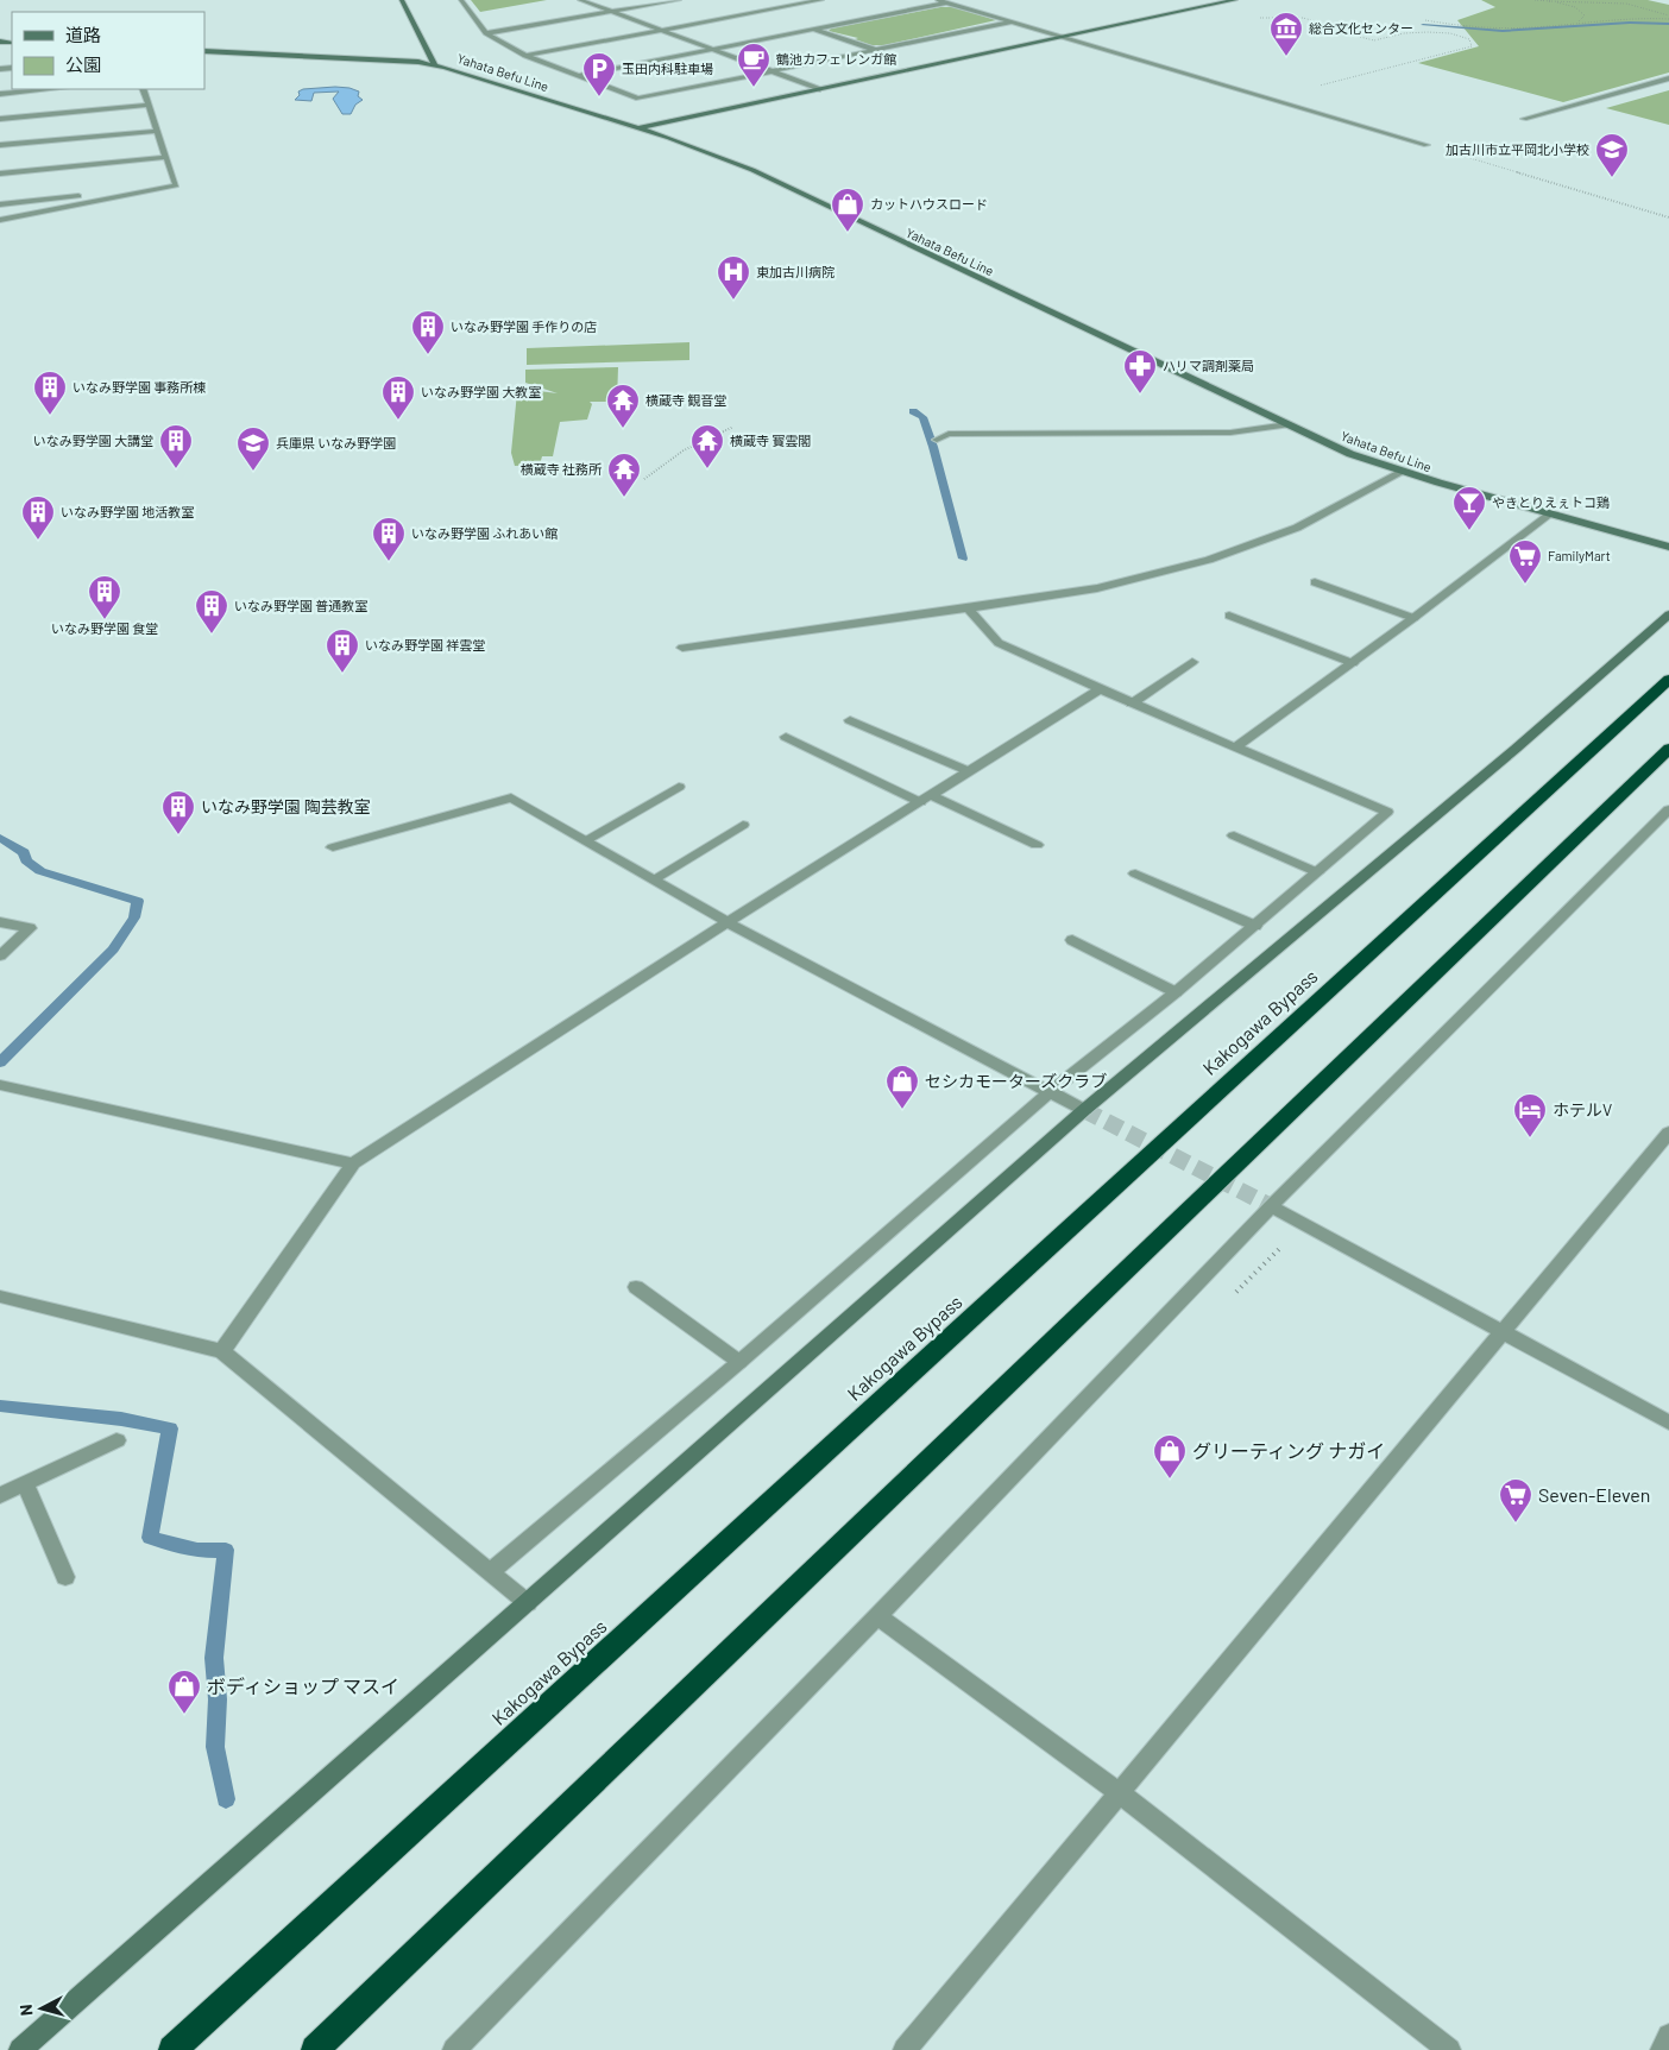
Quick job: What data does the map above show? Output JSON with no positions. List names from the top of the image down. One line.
{"streets":{"highway":["Kakogawa Bypass"],"street":["Yahata Befu Line"]},"places":{"museum":["総合文化センター"],"cafe":["鶴池カフェ レンガ館"],"parking":["玉田内科駐車場"],"school or university":["加古川市立平岡北小学校","兵庫県 いなみ野学園"],"shop":["カットハウスロード","セシカモーターズクラブ","グリーティング ナガイ","ボディショップ マスイ"],"hospital":["東加古川病院"],"building":["いなみ野学園 手作りの店","いなみ野学園 事務所棟","いなみ野学園 大教室","いなみ野学園 大講堂","いなみ野学園 地活教室","いなみ野学園 ふれあい館","いなみ野学園 食堂","いなみ野学園 普通教室","いなみ野学園 祥雲堂","いなみ野学園 陶芸教室"],"pharmacy":["ハリマ調剤薬局"],"temple":["横蔵寺 観音堂","横蔵寺 寳雲閣","横蔵寺 社務所"],"bar":["やきとりえぇトコ鶏"],"supermarket":["FamilyMart","Seven-Eleven"],"hotel":["ホテルV"]},"legend":["道路","公園"],"north":"left"}
